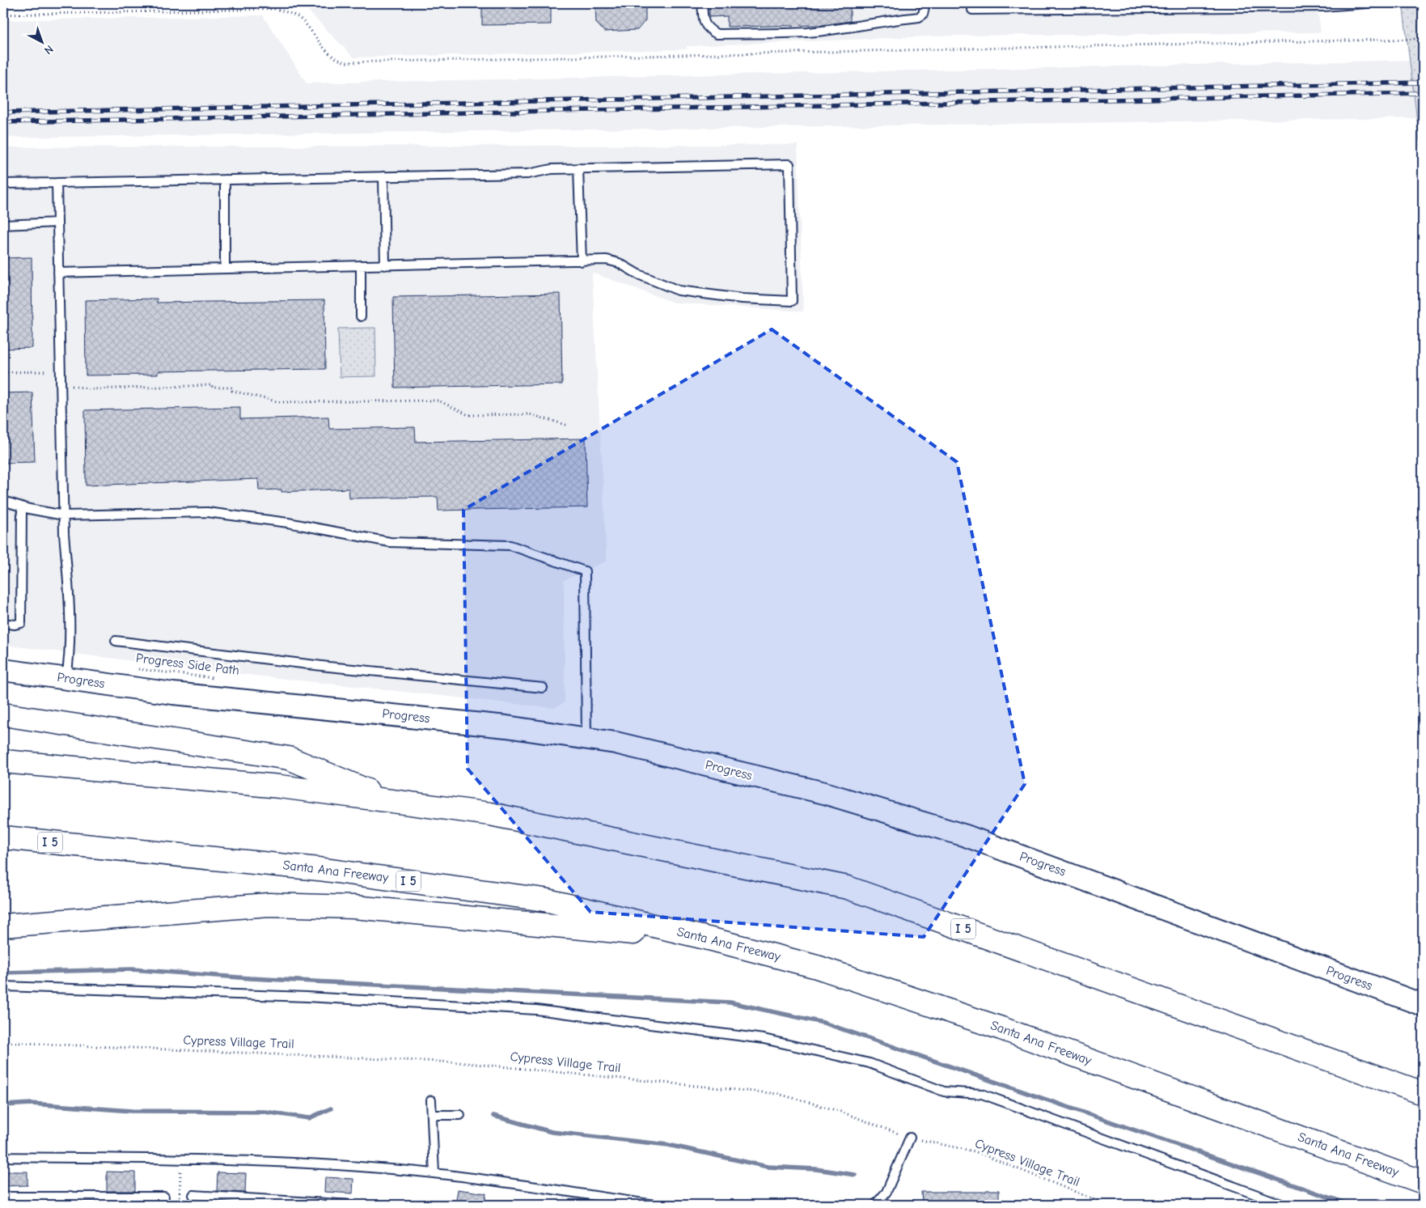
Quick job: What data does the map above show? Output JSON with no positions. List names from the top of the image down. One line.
{"streets":{"highway":["I 5","Santa Ana Freeway"],"street":["Progress"],"path":["Progress Side Path","Cypress Village Trail"]},"north":"bottom right"}
